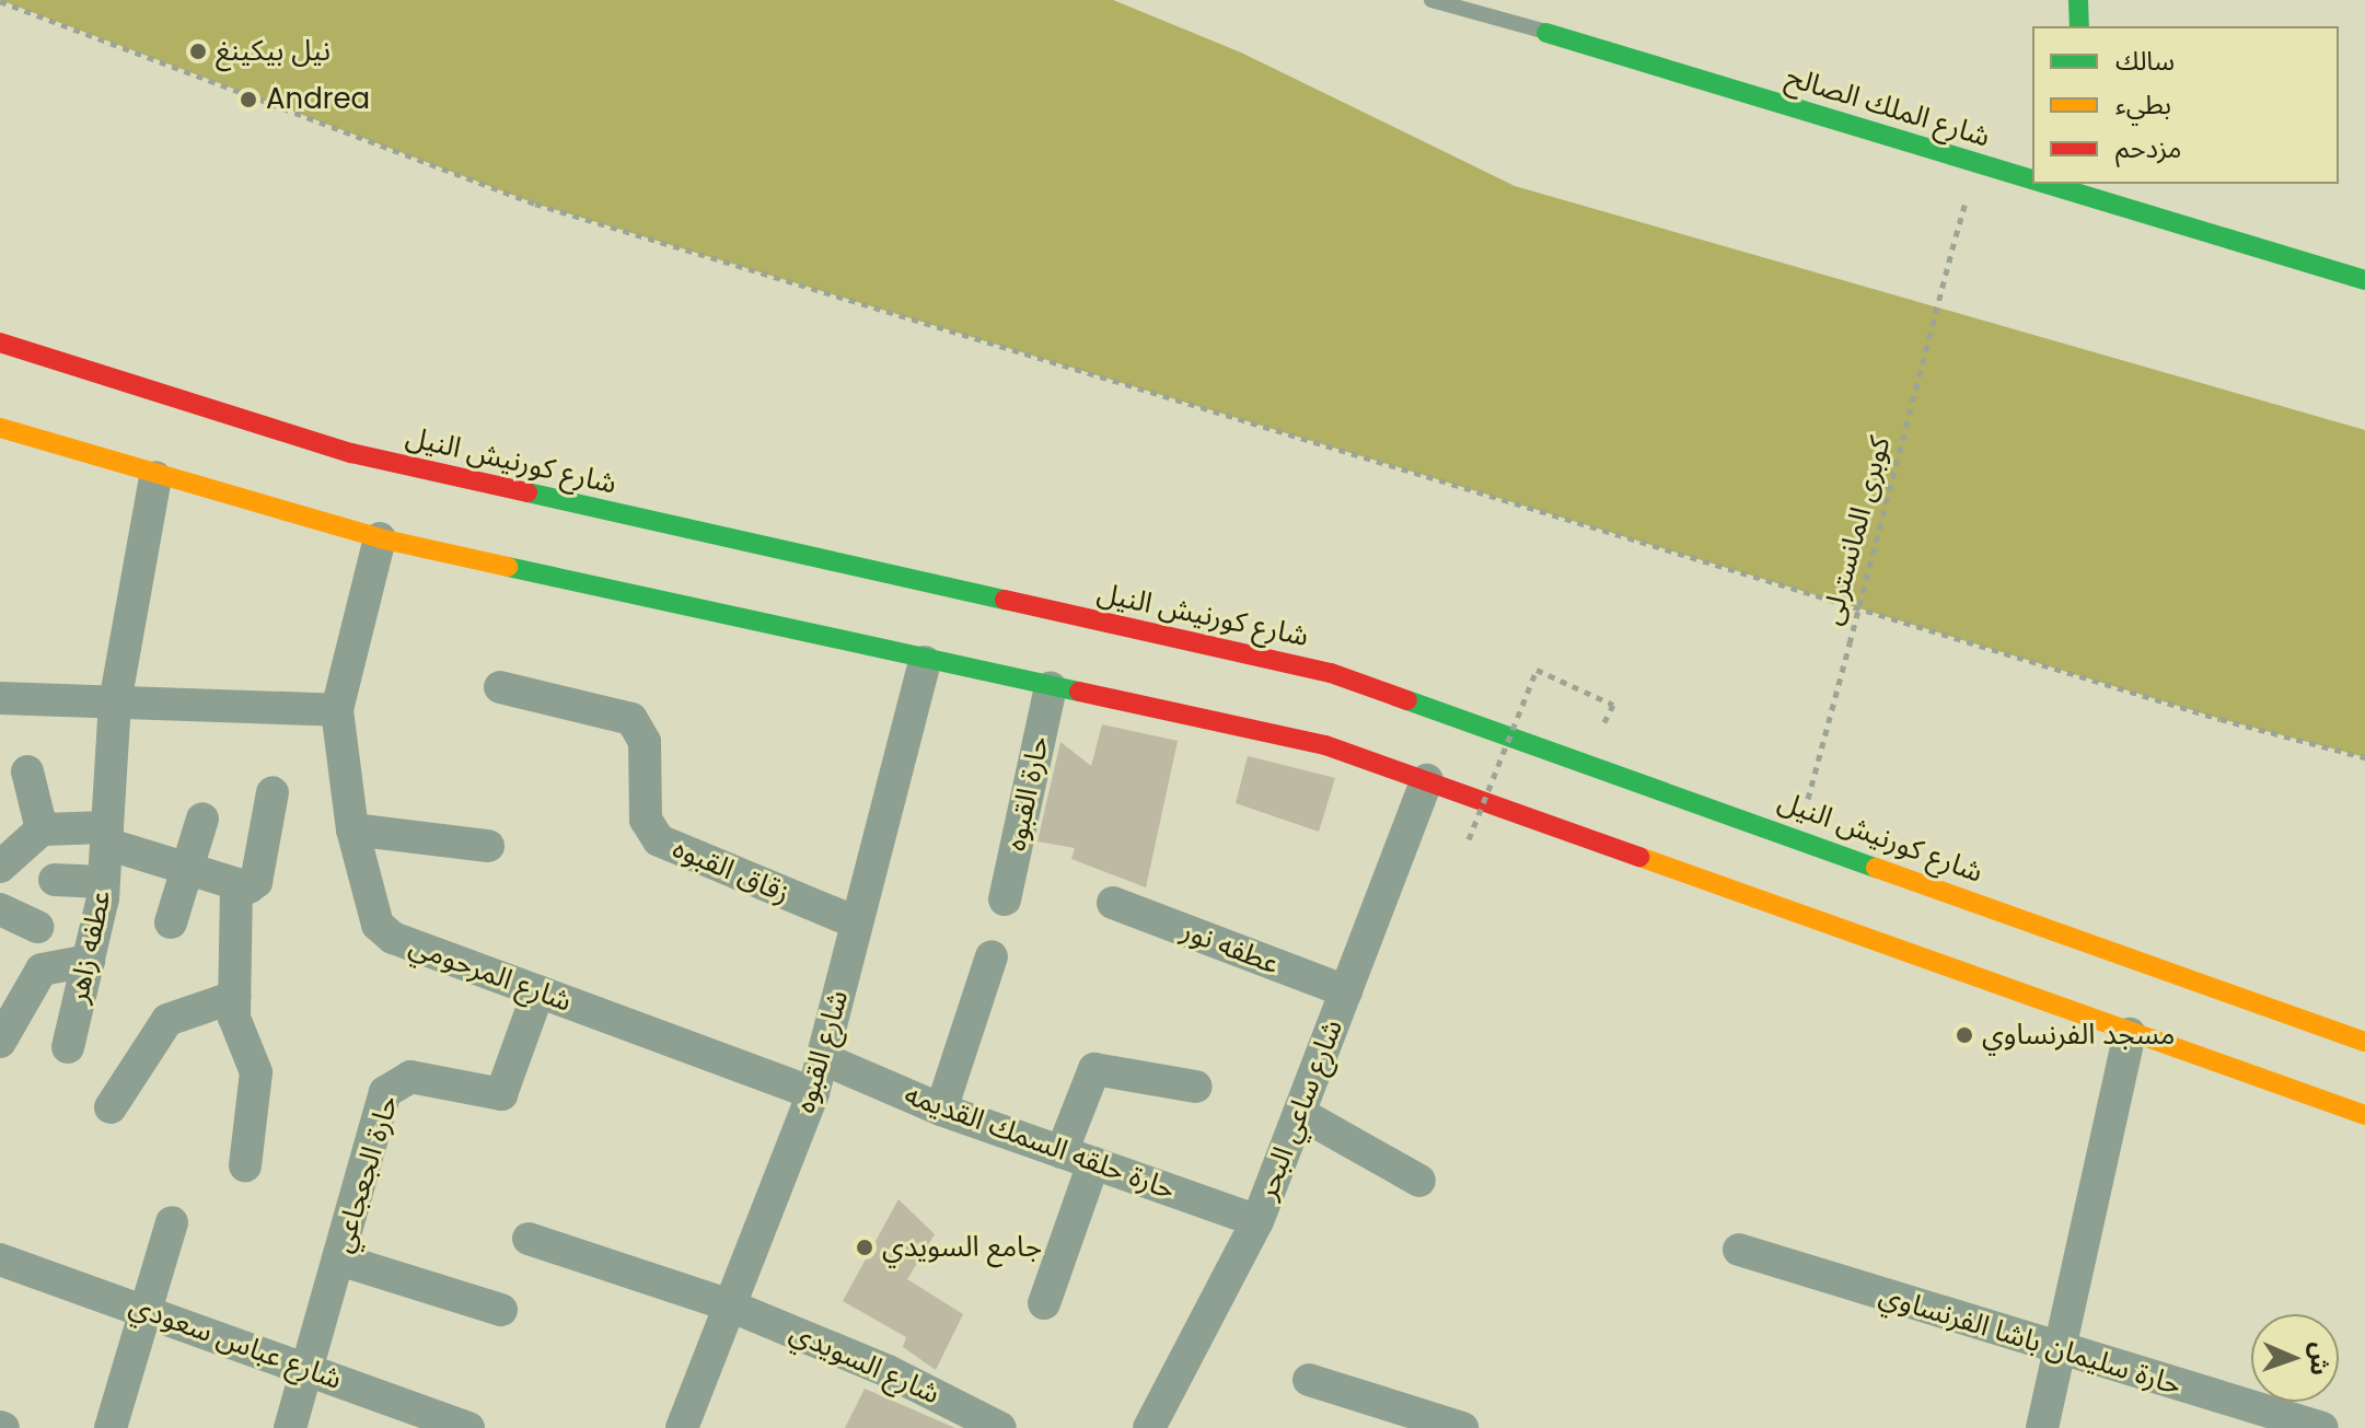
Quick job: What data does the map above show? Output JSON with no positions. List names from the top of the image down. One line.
{"streets":{"main road":["شارع الملك الصالح","شارع كورنيش النيل"],"street":["حارة القبوه","زقاق القبوه","عطفه زاهر","عطفه نور","شارع المرحومي","شارع القبوه","شارع ساعي البحر","حارة حلقه السمك القديمه","حارة الجعجاعي","حارة سليمان باشا الفرنساوي","شارع عباس سعودي","شارع السويدي"],"path":["كوبرى المانسترلى"]},"crossings":[["شارع كورنيش النيل","كوبرى المانسترلى"],["زقاق القبوه","شارع القبوه"],["عطفه نور","شارع ساعي البحر"],["شارع المرحومي","شارع القبوه"],["شارع المرحومي","حارة الجعجاعي"],["شارع القبوه","حارة حلقه السمك القديمه"],["شارع القبوه","شارع السويدي"],["شارع ساعي البحر","حارة حلقه السمك القديمه"],["حارة الجعجاعي","شارع عباس سعودي"]],"places":["نيل بيكينغ","Andrea","مسجد الفرنساوي","جامع السويدي"],"legend":["سالك","بطيء","مزدحم"],"north":"right"}
